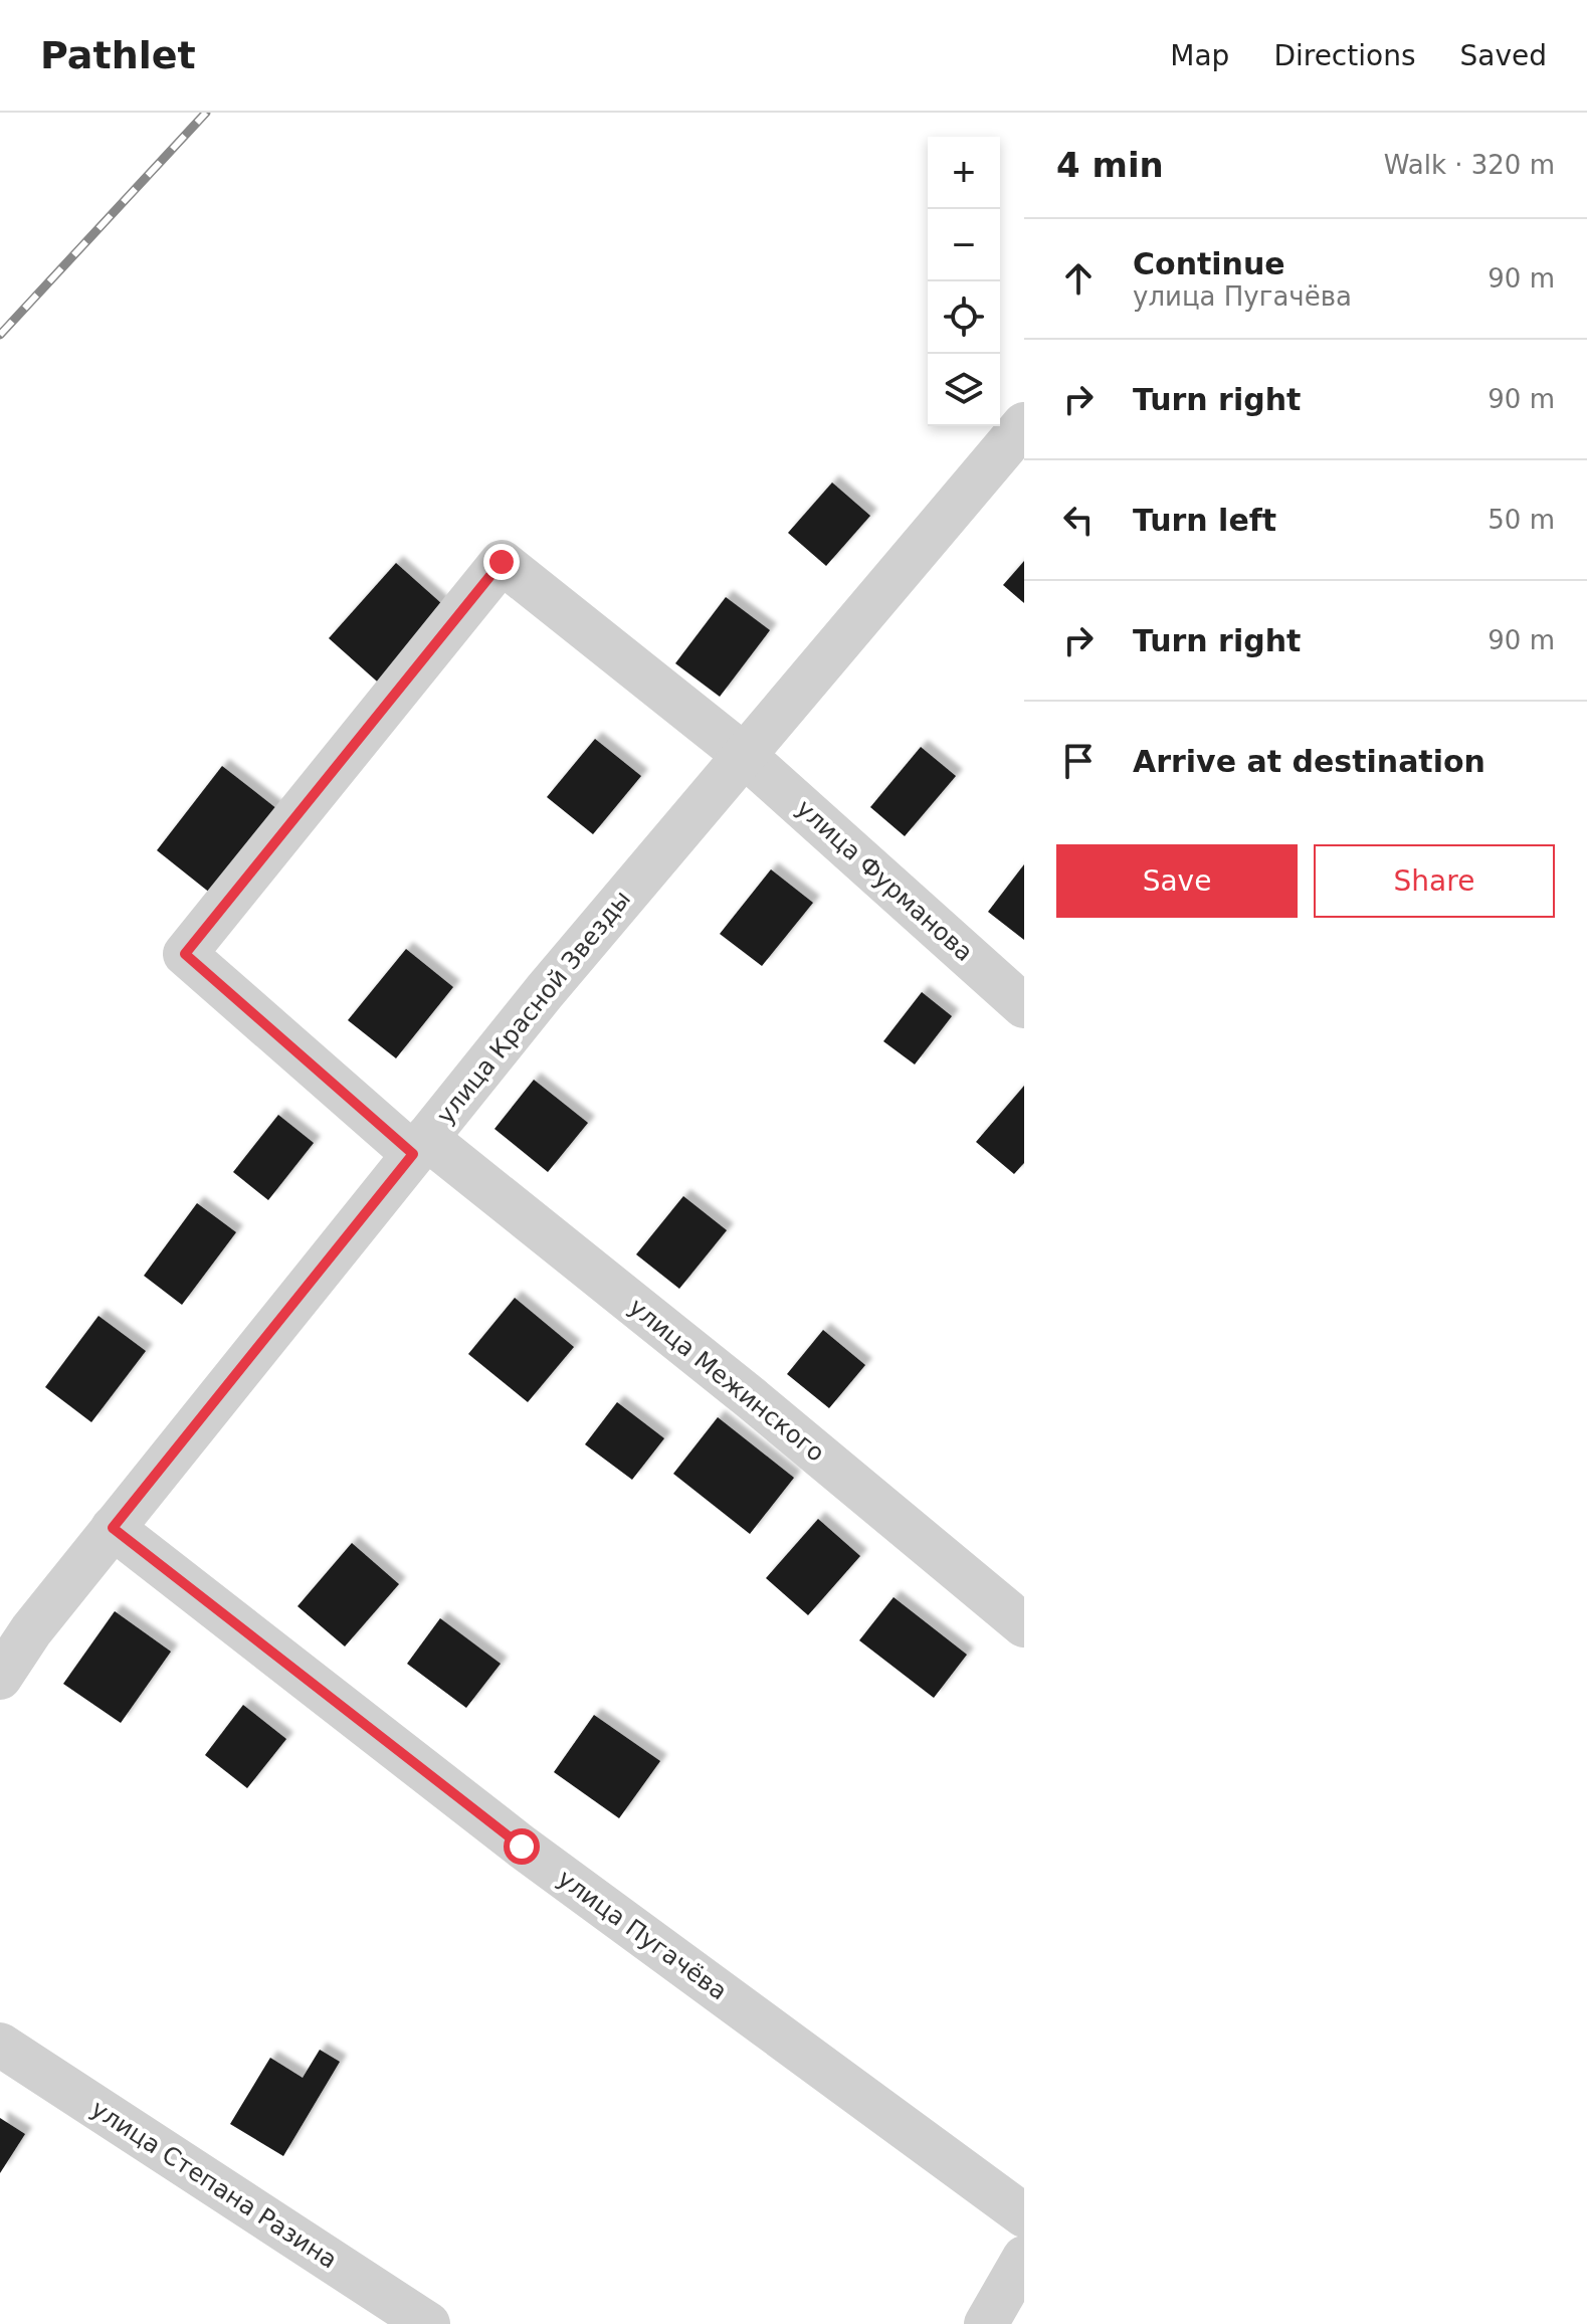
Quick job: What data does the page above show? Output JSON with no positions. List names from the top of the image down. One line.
{"streets":{"street":["улица Фурманова","улица Красной Звезды","улица Межинского","улица Пугачёва","улица Степана Разина"]},"crossings":[["улица Фурманова","улица Красной Звезды"],["улица Фурманова","улица Межинского"],["улица Красной Звезды","улица Межинского"],["улица Красной Звезды","улица Пугачёва"]],"page":{"header":"Pathlet","nav":["Map","Directions","Saved"],"heading":["4 min","Walk · 320 m"],"map_buttons":["+","−"],"list":[["Continue","улица Пугачёва","90 m"],["Turn right","90 m"],["Turn left","50 m"],["Turn right","90 m"],"Arrive at destination"],"buttons":["Save","Share"]}}
